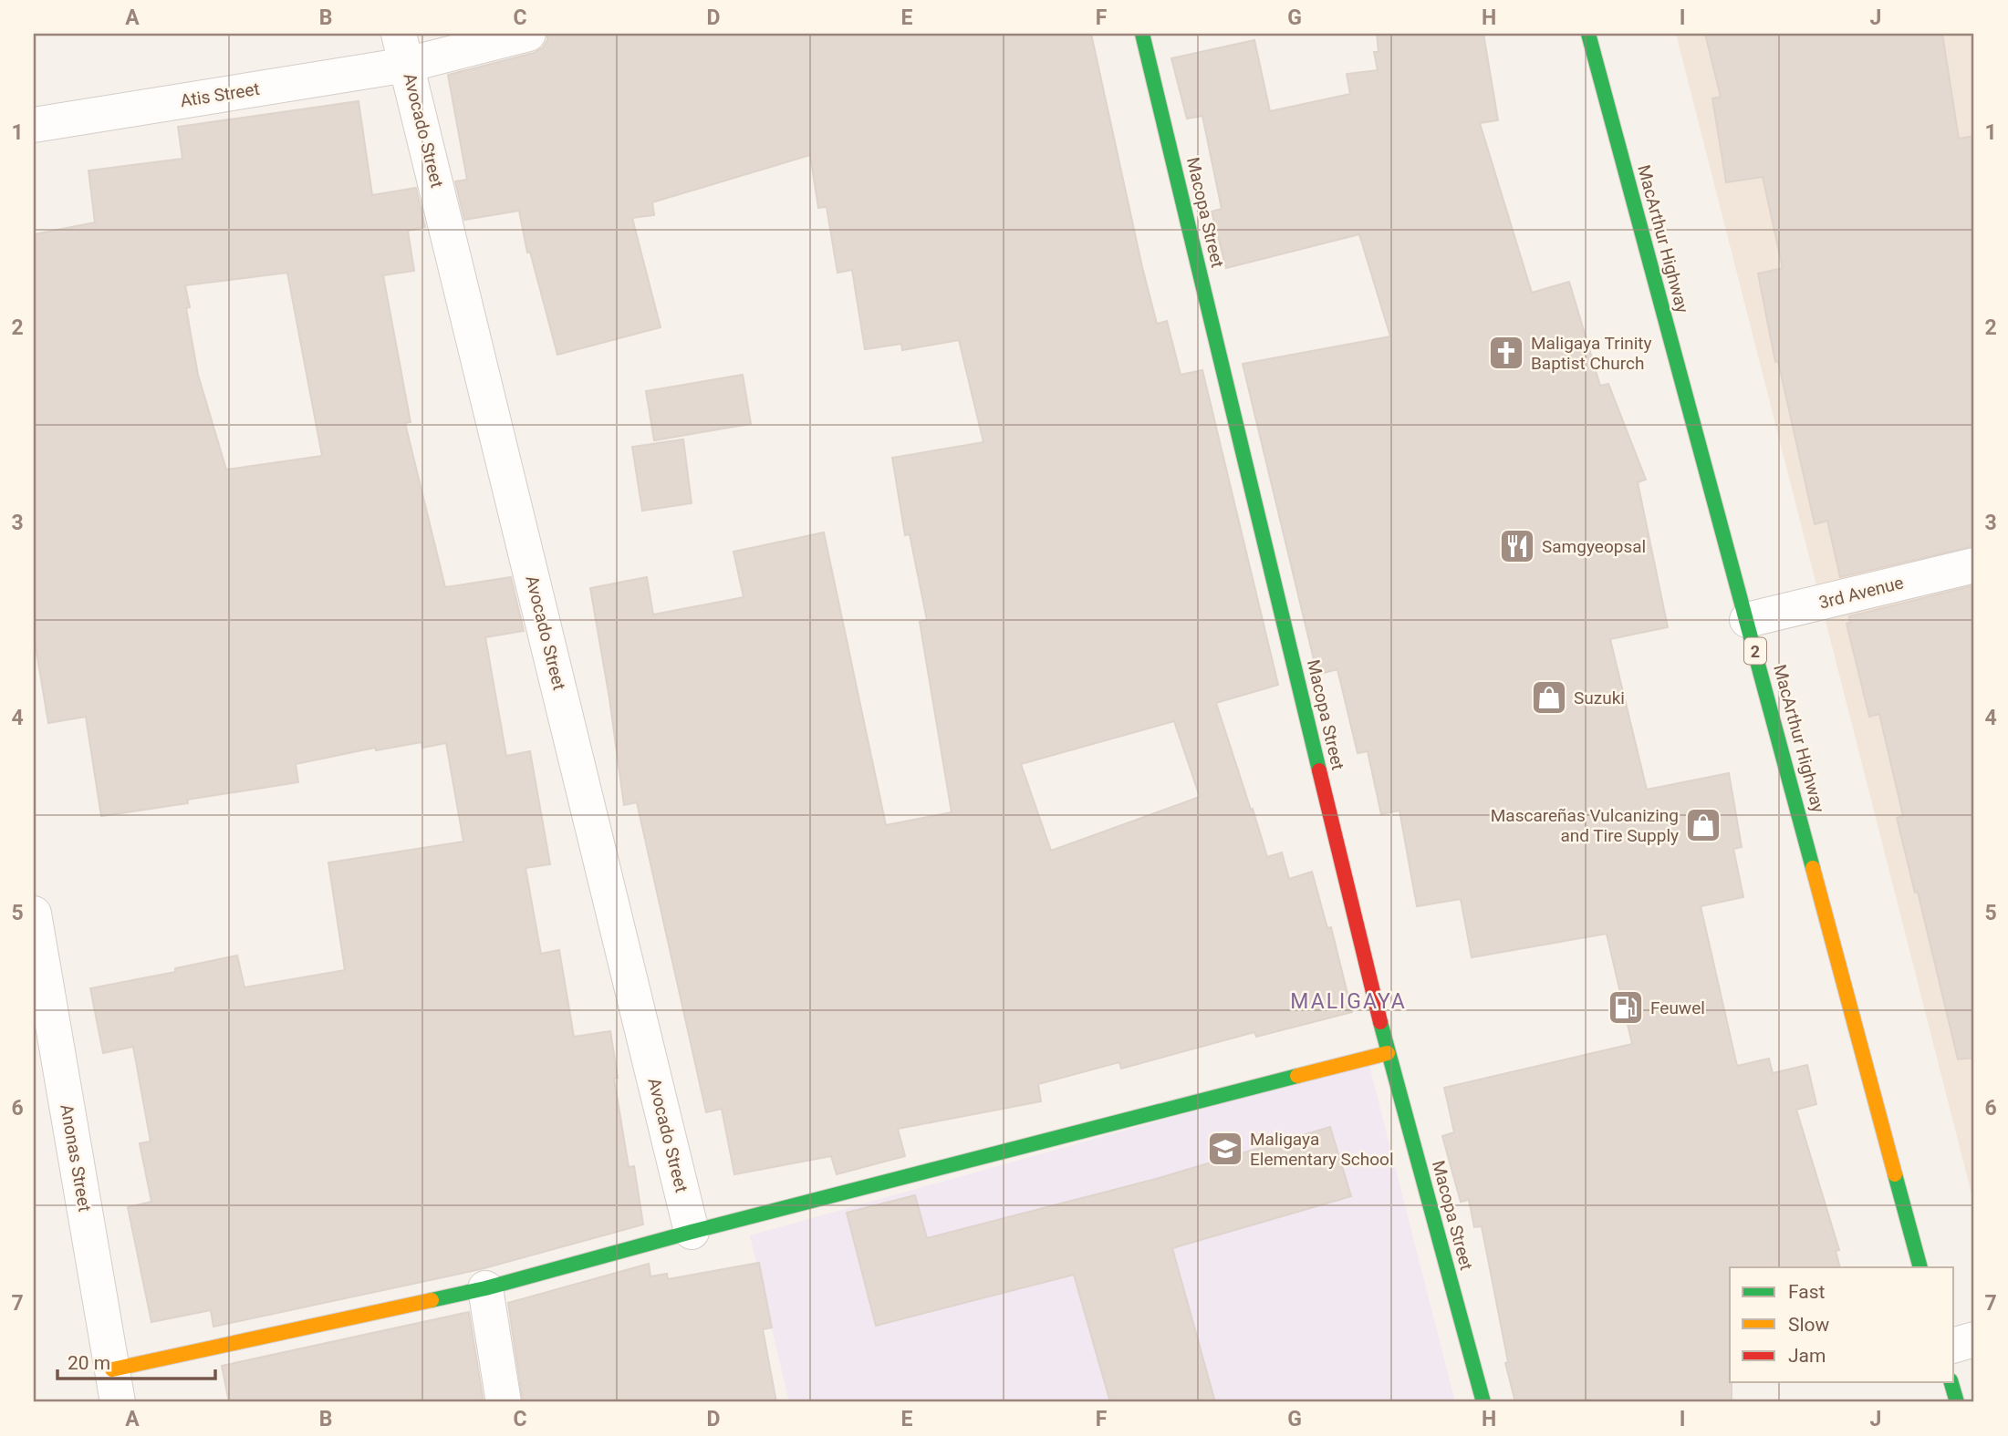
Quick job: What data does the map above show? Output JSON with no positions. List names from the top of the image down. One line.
{"streets":{"main road":["Macopa Street","MacArthur Highway","2"],"street":["Atis Street","Avocado Street","3rd Avenue","Anonas Street"]},"crossings":[["Atis Street","Avocado Street"],["MacArthur Highway","3rd Avenue"]],"districts":["MALIGAYA"],"places":{"church":["Maligaya Trinity Baptist Church"],"restaurant":["Samgyeopsal"],"shop":["Suzuki","Mascareñas Vulcanizing and Tire Supply"],"fuel station":["Feuwel"],"school or university":["Maligaya Elementary School"]},"legend":["Fast","Slow","Jam"],"scale_bar":"20 m","grid":{"columns":["A","B","C","D","E","F","G","H","I","J"],"rows":["1","2","3","4","5","6","7"]}}
